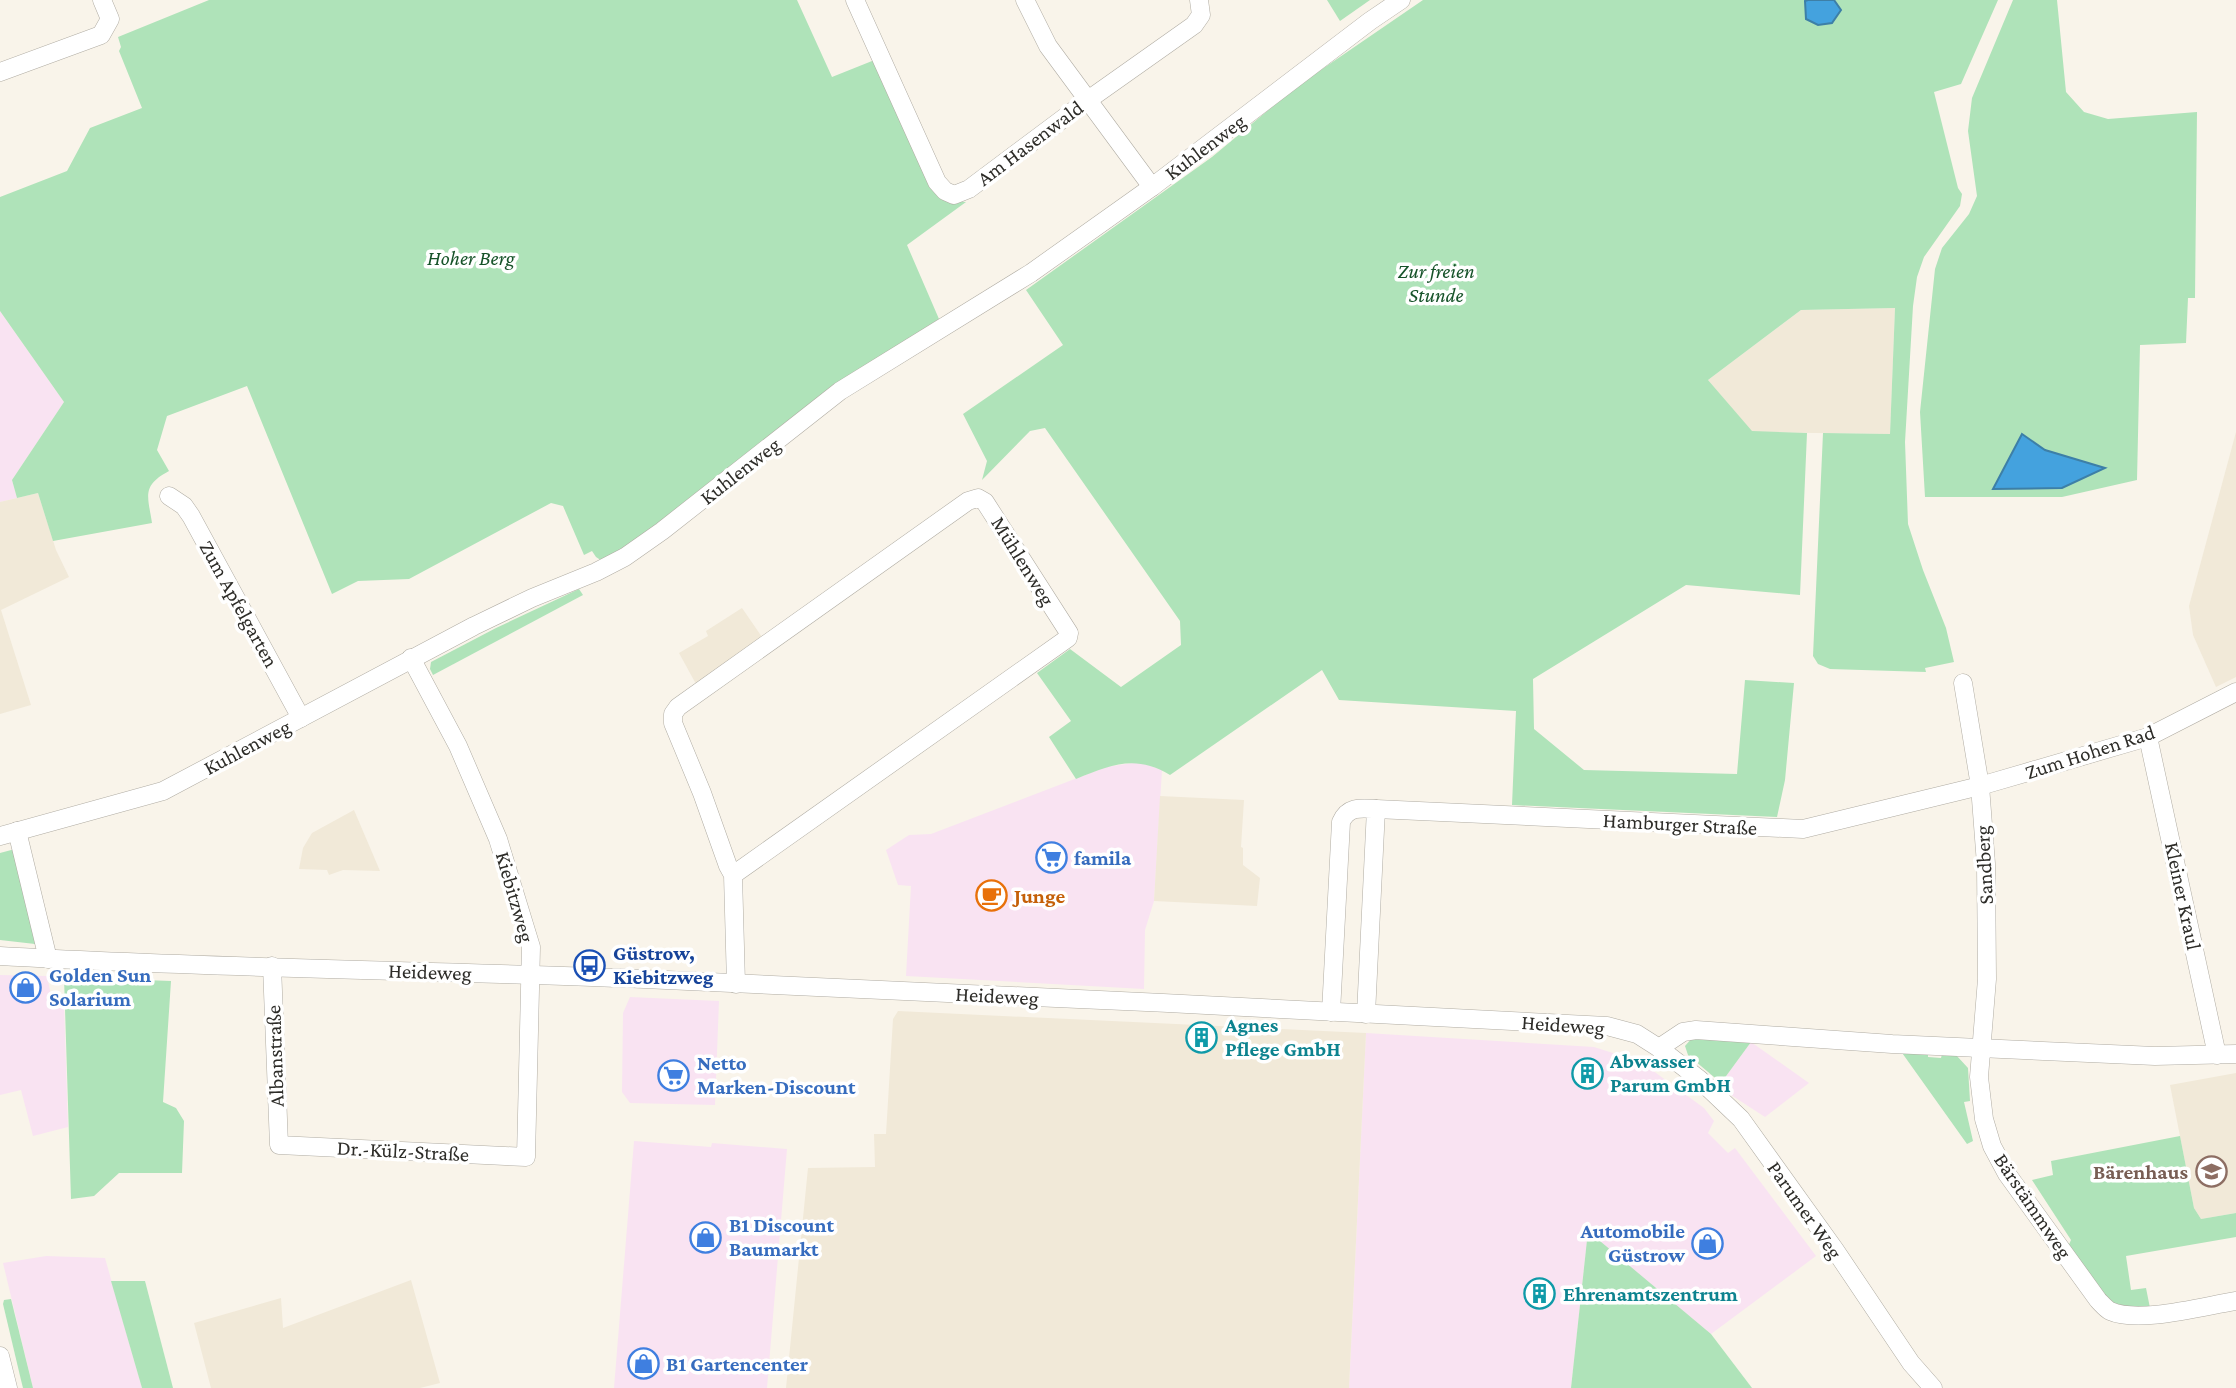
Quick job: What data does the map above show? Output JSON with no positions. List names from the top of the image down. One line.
{"streets":{"street":["Am Hasenwald","Kuhlenweg","Mühlenweg","Zum Apfelgarten","Zum Hohen Rad","Hamburger Straße","Sandberg","Kleiner Kraul","Kiebitzweg","Heideweg","Albanstraße","Dr.-Külz-Straße","Bärstämmweg","Parumer Weg"]},"crossings":[["Kuhlenweg","Zum Apfelgarten"],["Kuhlenweg","Kiebitzweg"],["Mühlenweg","Heideweg"],["Zum Hohen Rad","Hamburger Straße"],["Zum Hohen Rad","Sandberg"],["Zum Hohen Rad","Kleiner Kraul"],["Hamburger Straße","Sandberg"],["Hamburger Straße","Heideweg"],["Sandberg","Bärstämmweg"],["Kiebitzweg","Heideweg"],["Kiebitzweg","Dr.-Külz-Straße"],["Heideweg","Albanstraße"],["Heideweg","Parumer Weg"],["Albanstraße","Dr.-Külz-Straße"]],"parks":["Hoher Berg","Zur freien Stunde"],"places":{"supermarket":["famila","Netto Marken-Discount"],"cafe":["Junge"],"bus stop":["Güstrow, Kiebitzweg"],"shop":["Golden Sun Solarium","B1 Discount Baumarkt","Automobile Güstrow","B1 Gartencenter"],"building":["Agnes Pflege GmbH","Abwasser Parum GmbH","Ehrenamtszentrum"],"school or university":["Bärenhaus"]}}
